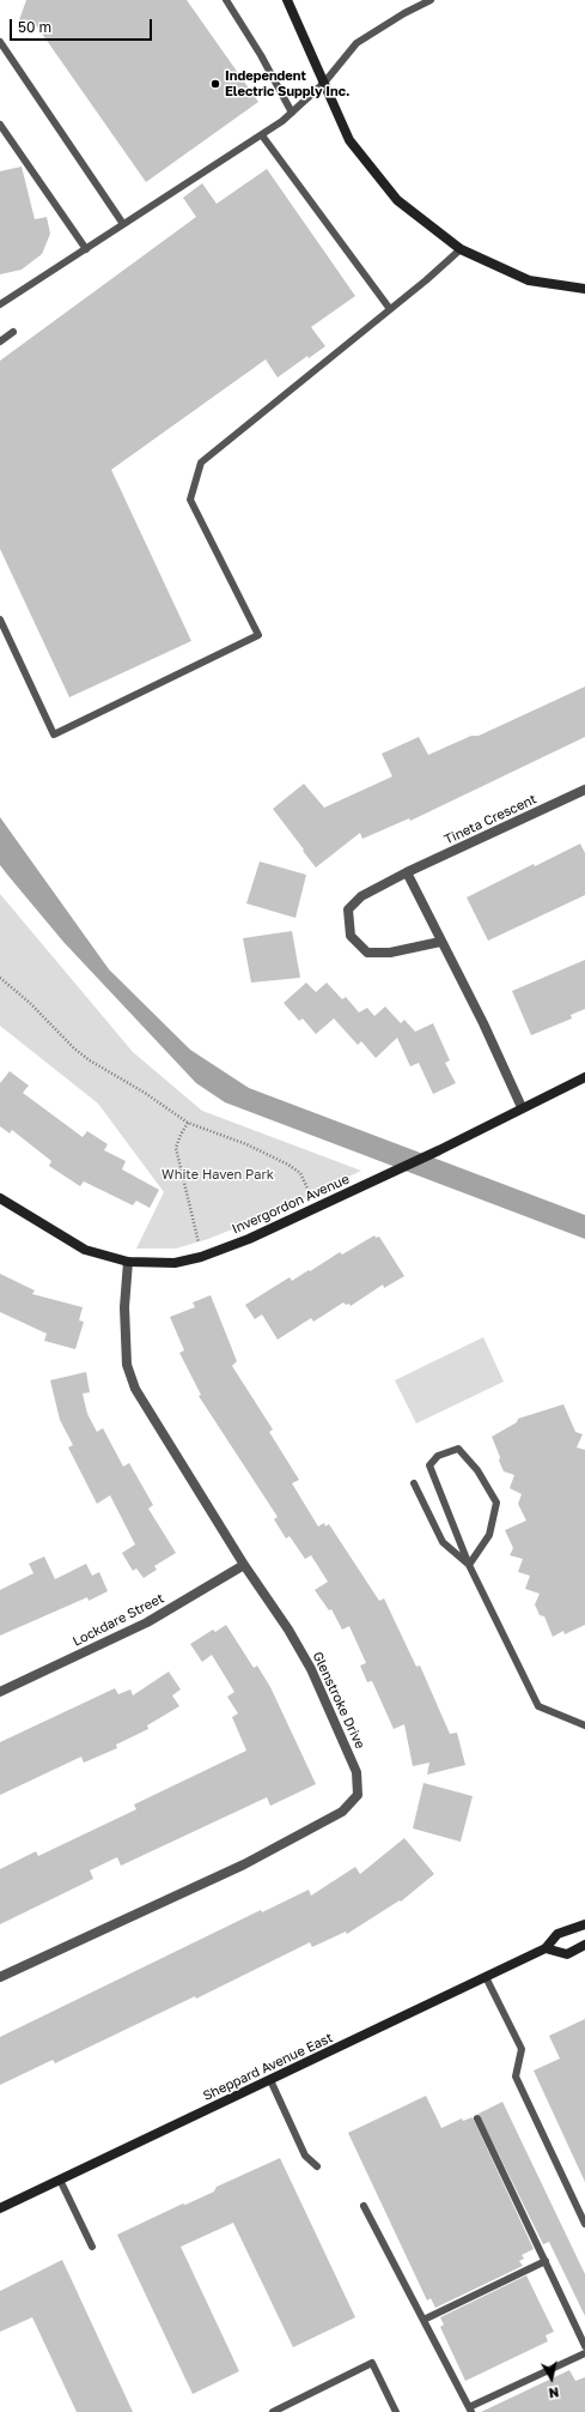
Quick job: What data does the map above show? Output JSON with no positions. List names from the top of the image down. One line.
{"streets":{"main road":["Invergordon Avenue","Sheppard Avenue East"],"street":["Tineta Crescent","Lockdare Street","Glenstroke Drive"]},"crossings":[["Invergordon Avenue","Glenstroke Drive"],["Lockdare Street","Glenstroke Drive"]],"parks":["White Haven Park"],"places":["Independent Electric Supply Inc."],"scale_bar":"50 m","north":"bottom"}
